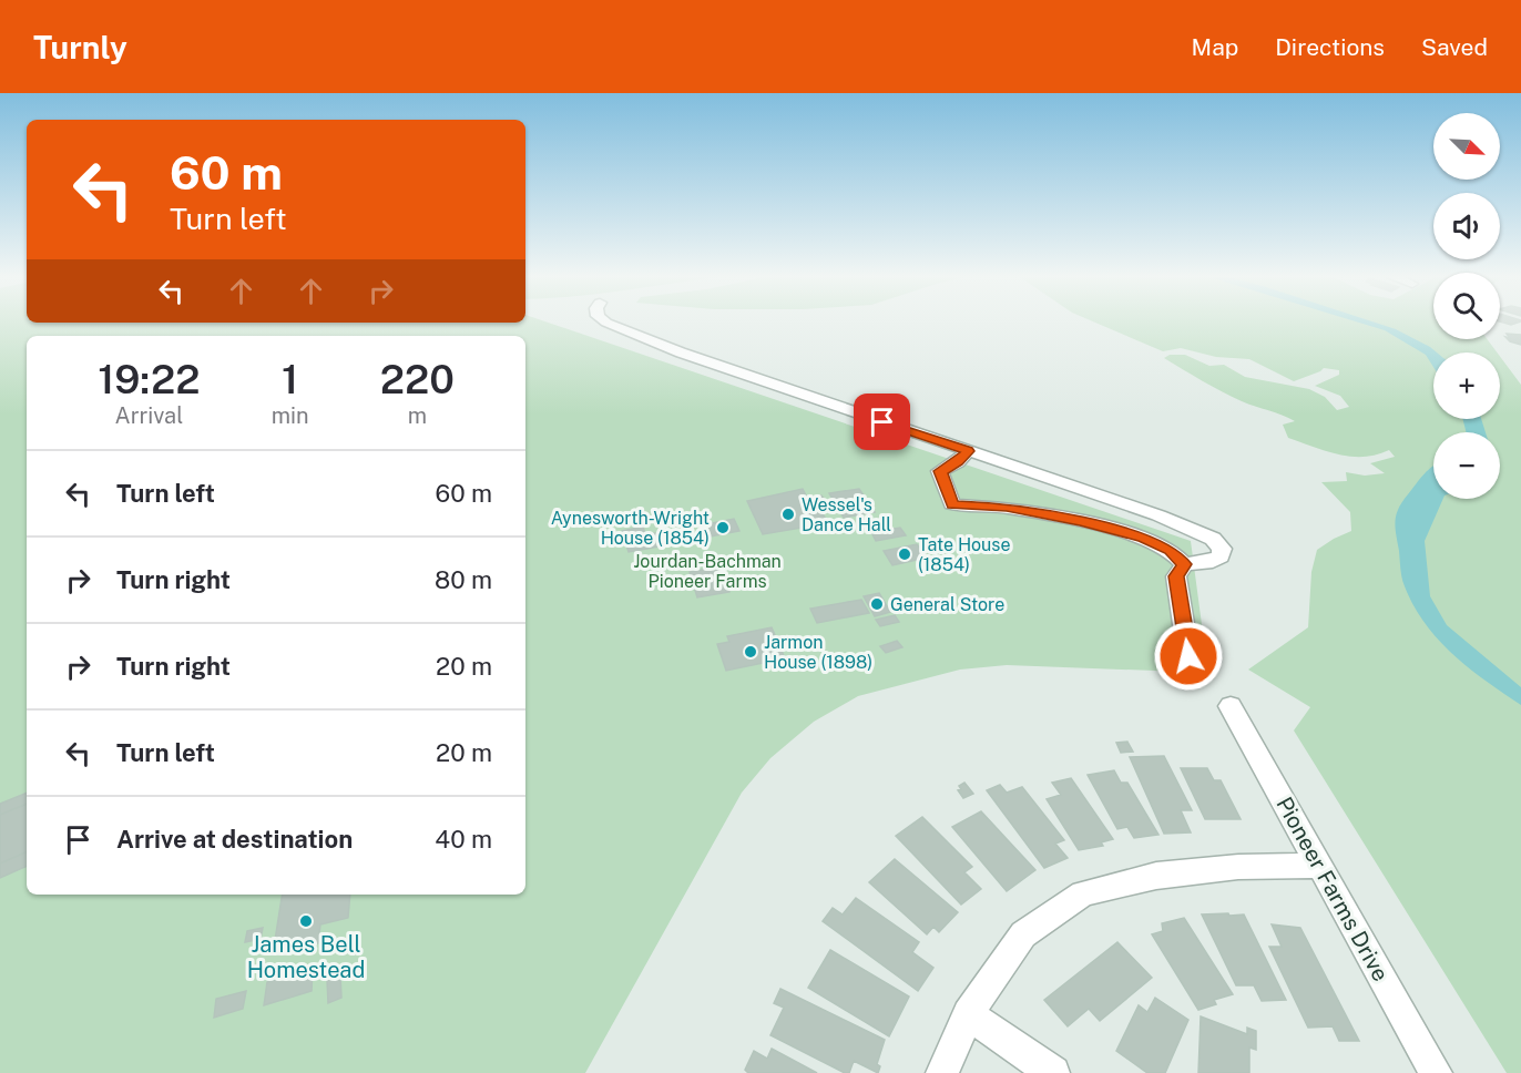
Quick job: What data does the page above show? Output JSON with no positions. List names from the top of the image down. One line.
{"streets":{"street":["Pioneer Farms Drive"]},"parks":["Jourdan-Bachman Pioneer Farms"],"places":["Wessel's Dance Hall","Aynesworth-Wright House (1854)","Tate House (1854)","General Store","Jarmon House (1898)","James Bell Homestead"],"north":"bottom right","page":{"header":"Turnly","nav":["Map","Directions","Saved"],"map_buttons":["+","−"],"turn":["60 m","Turn left"],"eta":["19:22","Arrival","1","min","220","m"],"list":[{"name":"Turn left","value":"60 m"},{"name":"Turn right","value":"80 m"},{"name":"Turn right","value":"20 m"},{"name":"Turn left","value":"20 m"},{"name":"Arrive at destination","value":"40 m"}]}}
